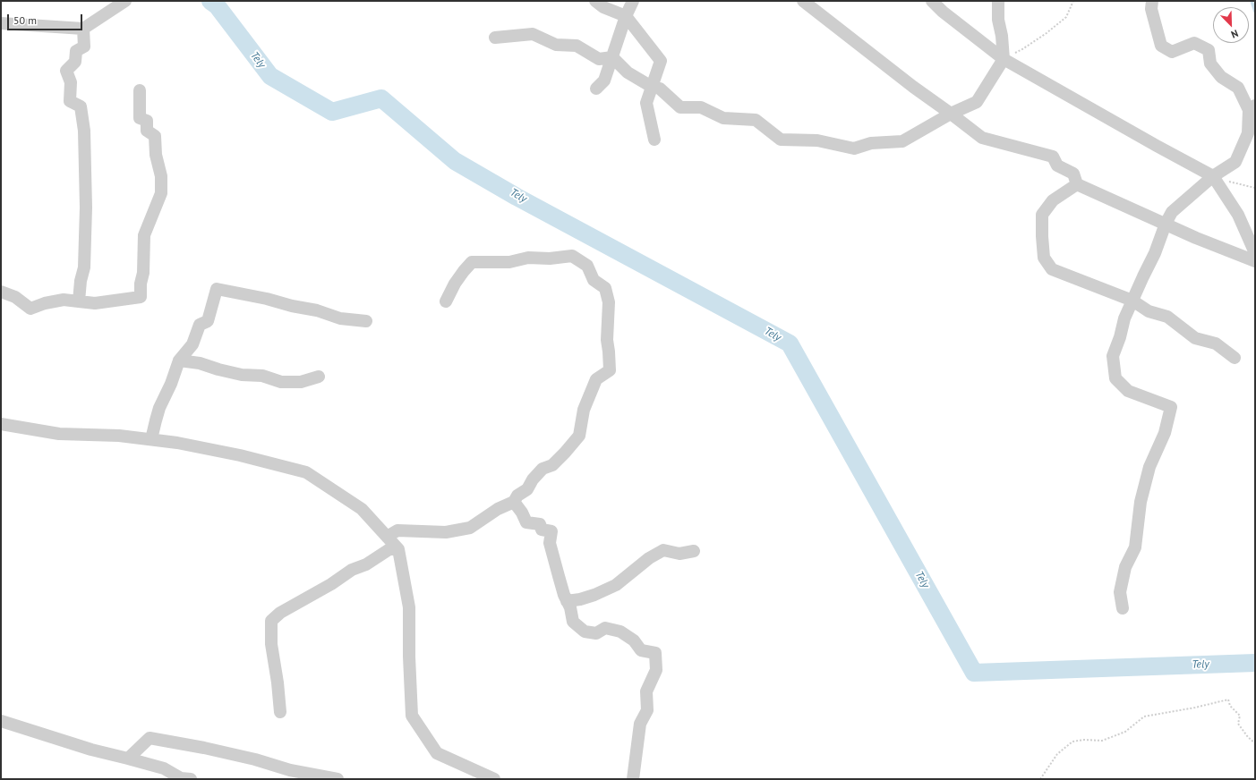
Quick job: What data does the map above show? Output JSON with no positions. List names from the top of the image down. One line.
{"water":["Tely"],"scale_bar":"50 m","north":"bottom right"}
